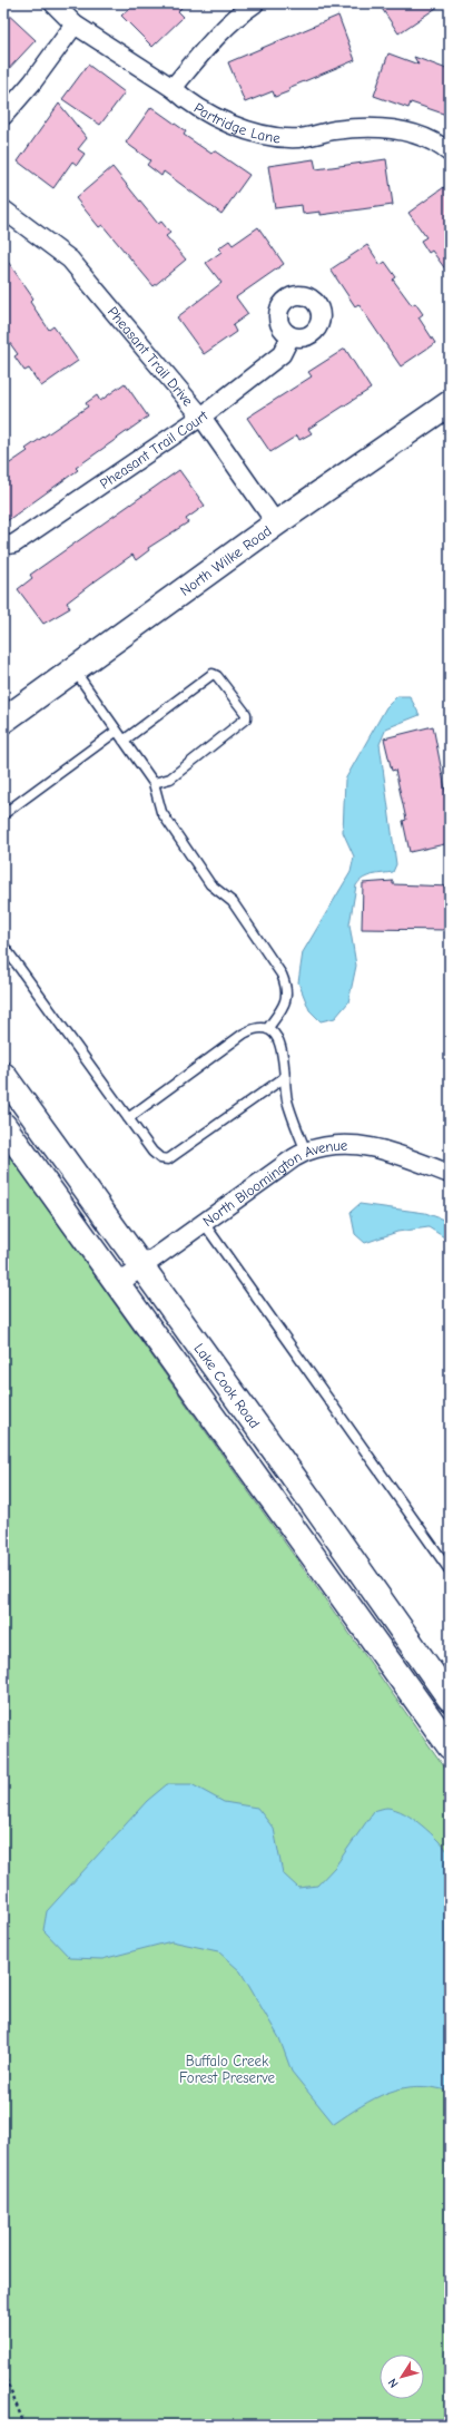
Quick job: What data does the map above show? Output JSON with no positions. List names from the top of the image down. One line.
{"streets":{"main road":["North Wilke Road","Lake Cook Road"],"street":["Partridge Lane","Pheasant Trail Drive","Pheasant Trail Court","North Bloomington Avenue"]},"crossings":[["Pheasant Trail Drive","Pheasant Trail Court"],["Pheasant Trail Drive","North Wilke Road"],["North Bloomington Avenue","Lake Cook Road"]],"parks":["Buffalo Creek Forest Preserve"],"north":"bottom left"}
